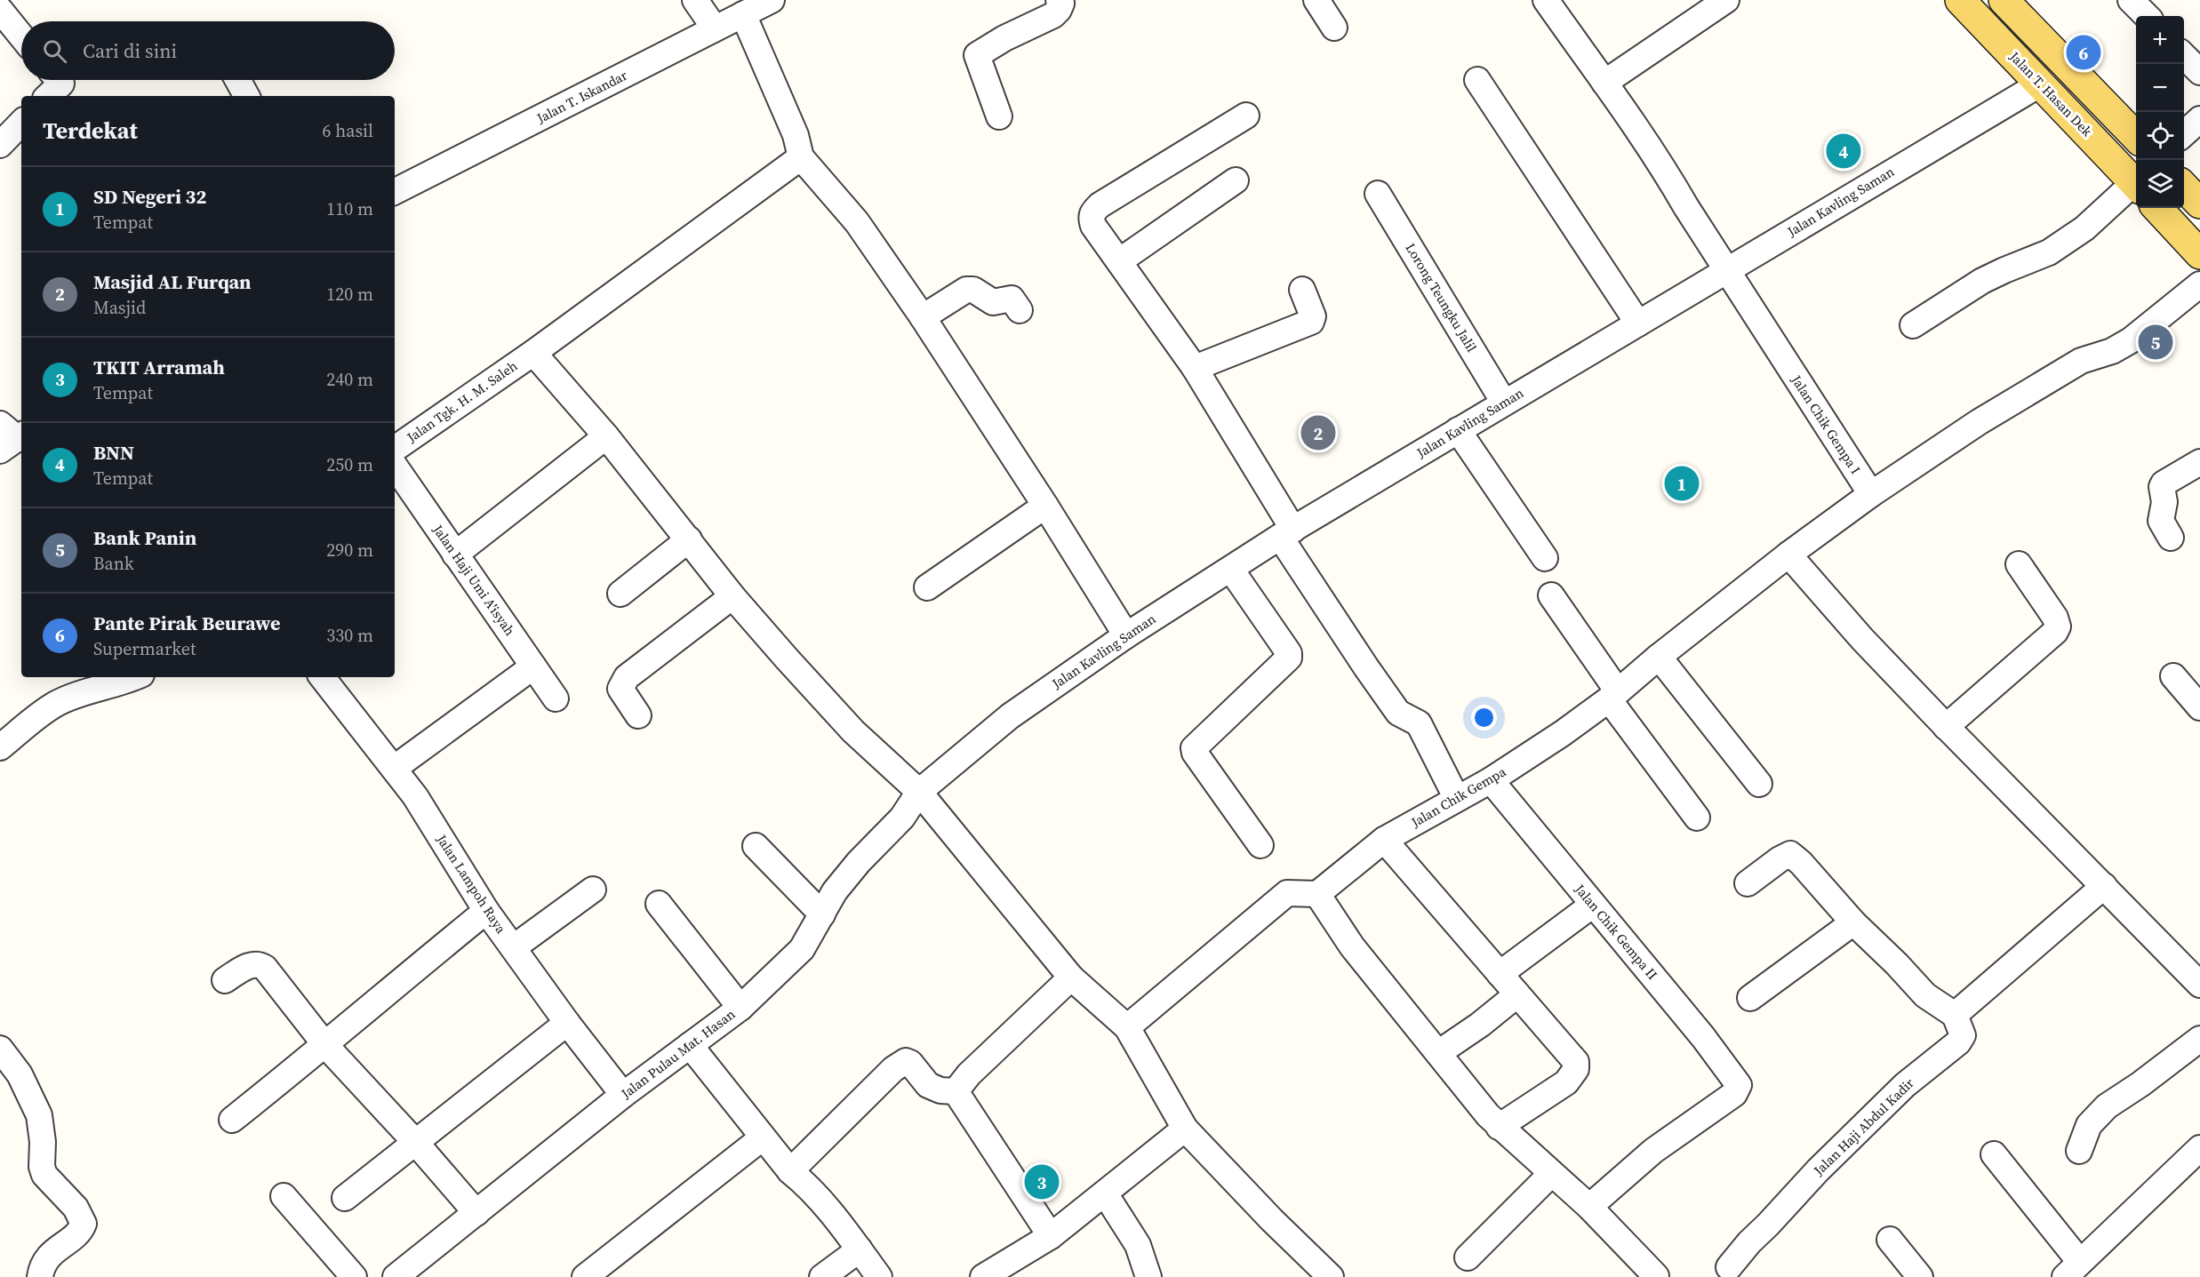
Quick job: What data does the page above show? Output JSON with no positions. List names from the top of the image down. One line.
{"streets":{"main road":["Jalan T. Hasan Dek"],"street":["Jalan T. Iskandar","Jalan Kavling Saman","Lorong Teungku Jalil","Jalan Tgk. H. M. Saleh","Jalan Chik Gempa I","Jalan Haji Umi A'isyah","Jalan Chik Gempa","Jalan Lampoh Raya","Jalan Chik Gempa II","Jalan Pulau Mat. Hasan","Jalan Haji Abdul Kadir"]},"crossings":[["Jalan T. Hasan Dek","Jalan Kavling Saman"],["Jalan Kavling Saman","Lorong Teungku Jalil"],["Jalan Kavling Saman","Jalan Chik Gempa I"],["Jalan Kavling Saman","Jalan Pulau Mat. Hasan"],["Jalan Chik Gempa","Jalan Chik Gempa II"],["Jalan Lampoh Raya","Jalan Pulau Mat. Hasan"]],"page":{"map_buttons":["+","−"],"search":"Cari di sini","pins":["6","4","5","2","1","3"],"heading":["Terdekat","6 hasil"],"list":[{"mark":"1","name":"SD Negeri 32","note":"Tempat","value":"110 m"},{"mark":"2","name":"Masjid AL Furqan","note":"Masjid","value":"120 m"},{"mark":"3","name":"TKIT Arramah","note":"Tempat","value":"240 m"},{"mark":"4","name":"BNN","note":"Tempat","value":"250 m"},{"mark":"5","name":"Bank Panin","note":"Bank","value":"290 m"},{"mark":"6","name":"Pante Pirak Beurawe","note":"Supermarket","value":"330 m"}]}}
